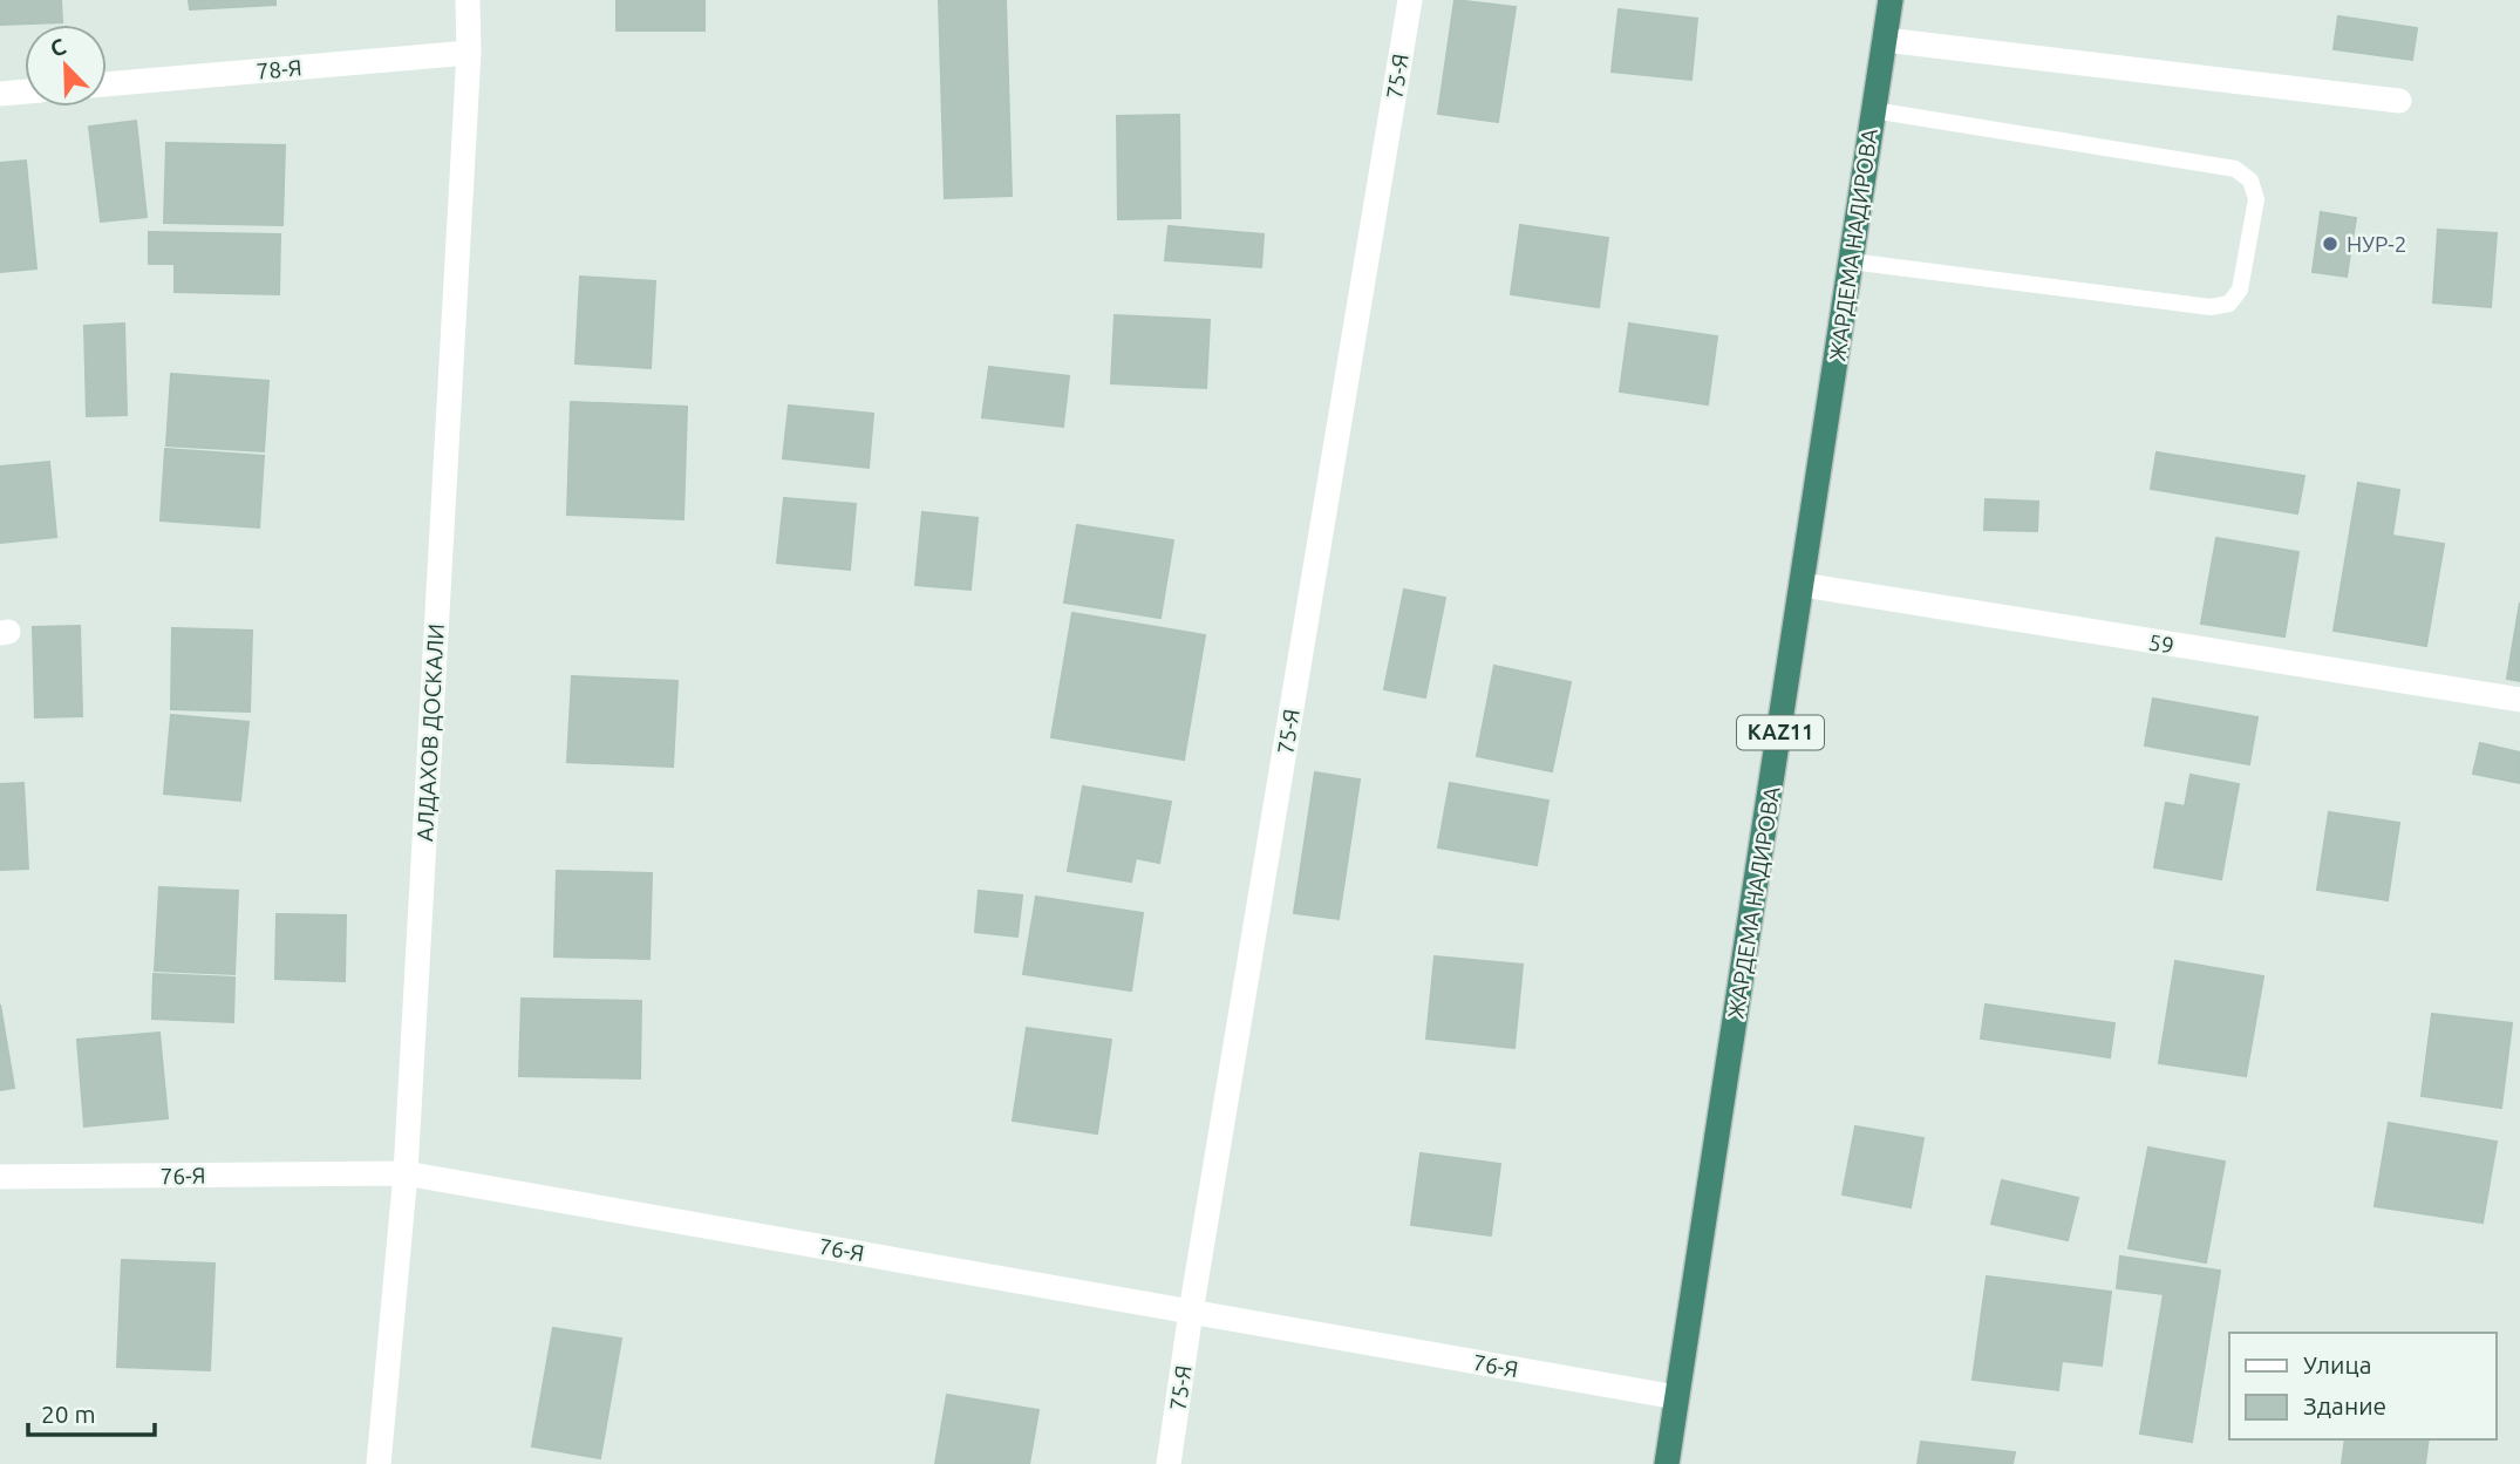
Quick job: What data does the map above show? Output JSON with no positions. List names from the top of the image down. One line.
{"streets":{"highway":["ЖАРДЕМА НАДИРОВА","KAZ11"],"street":["78-Я","75-Я","59","АЛДАХОВ ДОСКАЛИ","76-Я"]},"crossings":[["78-Я","АЛДАХОВ ДОСКАЛИ"],["75-Я","76-Я"],["ЖАРДЕМА НАДИРОВА","59"],["ЖАРДЕМА НАДИРОВА","76-Я"],["АЛДАХОВ ДОСКАЛИ","76-Я"]],"places":["НУР-2"],"legend":["Улица","Здание"],"scale_bar":"20 m","north":"top left"}
